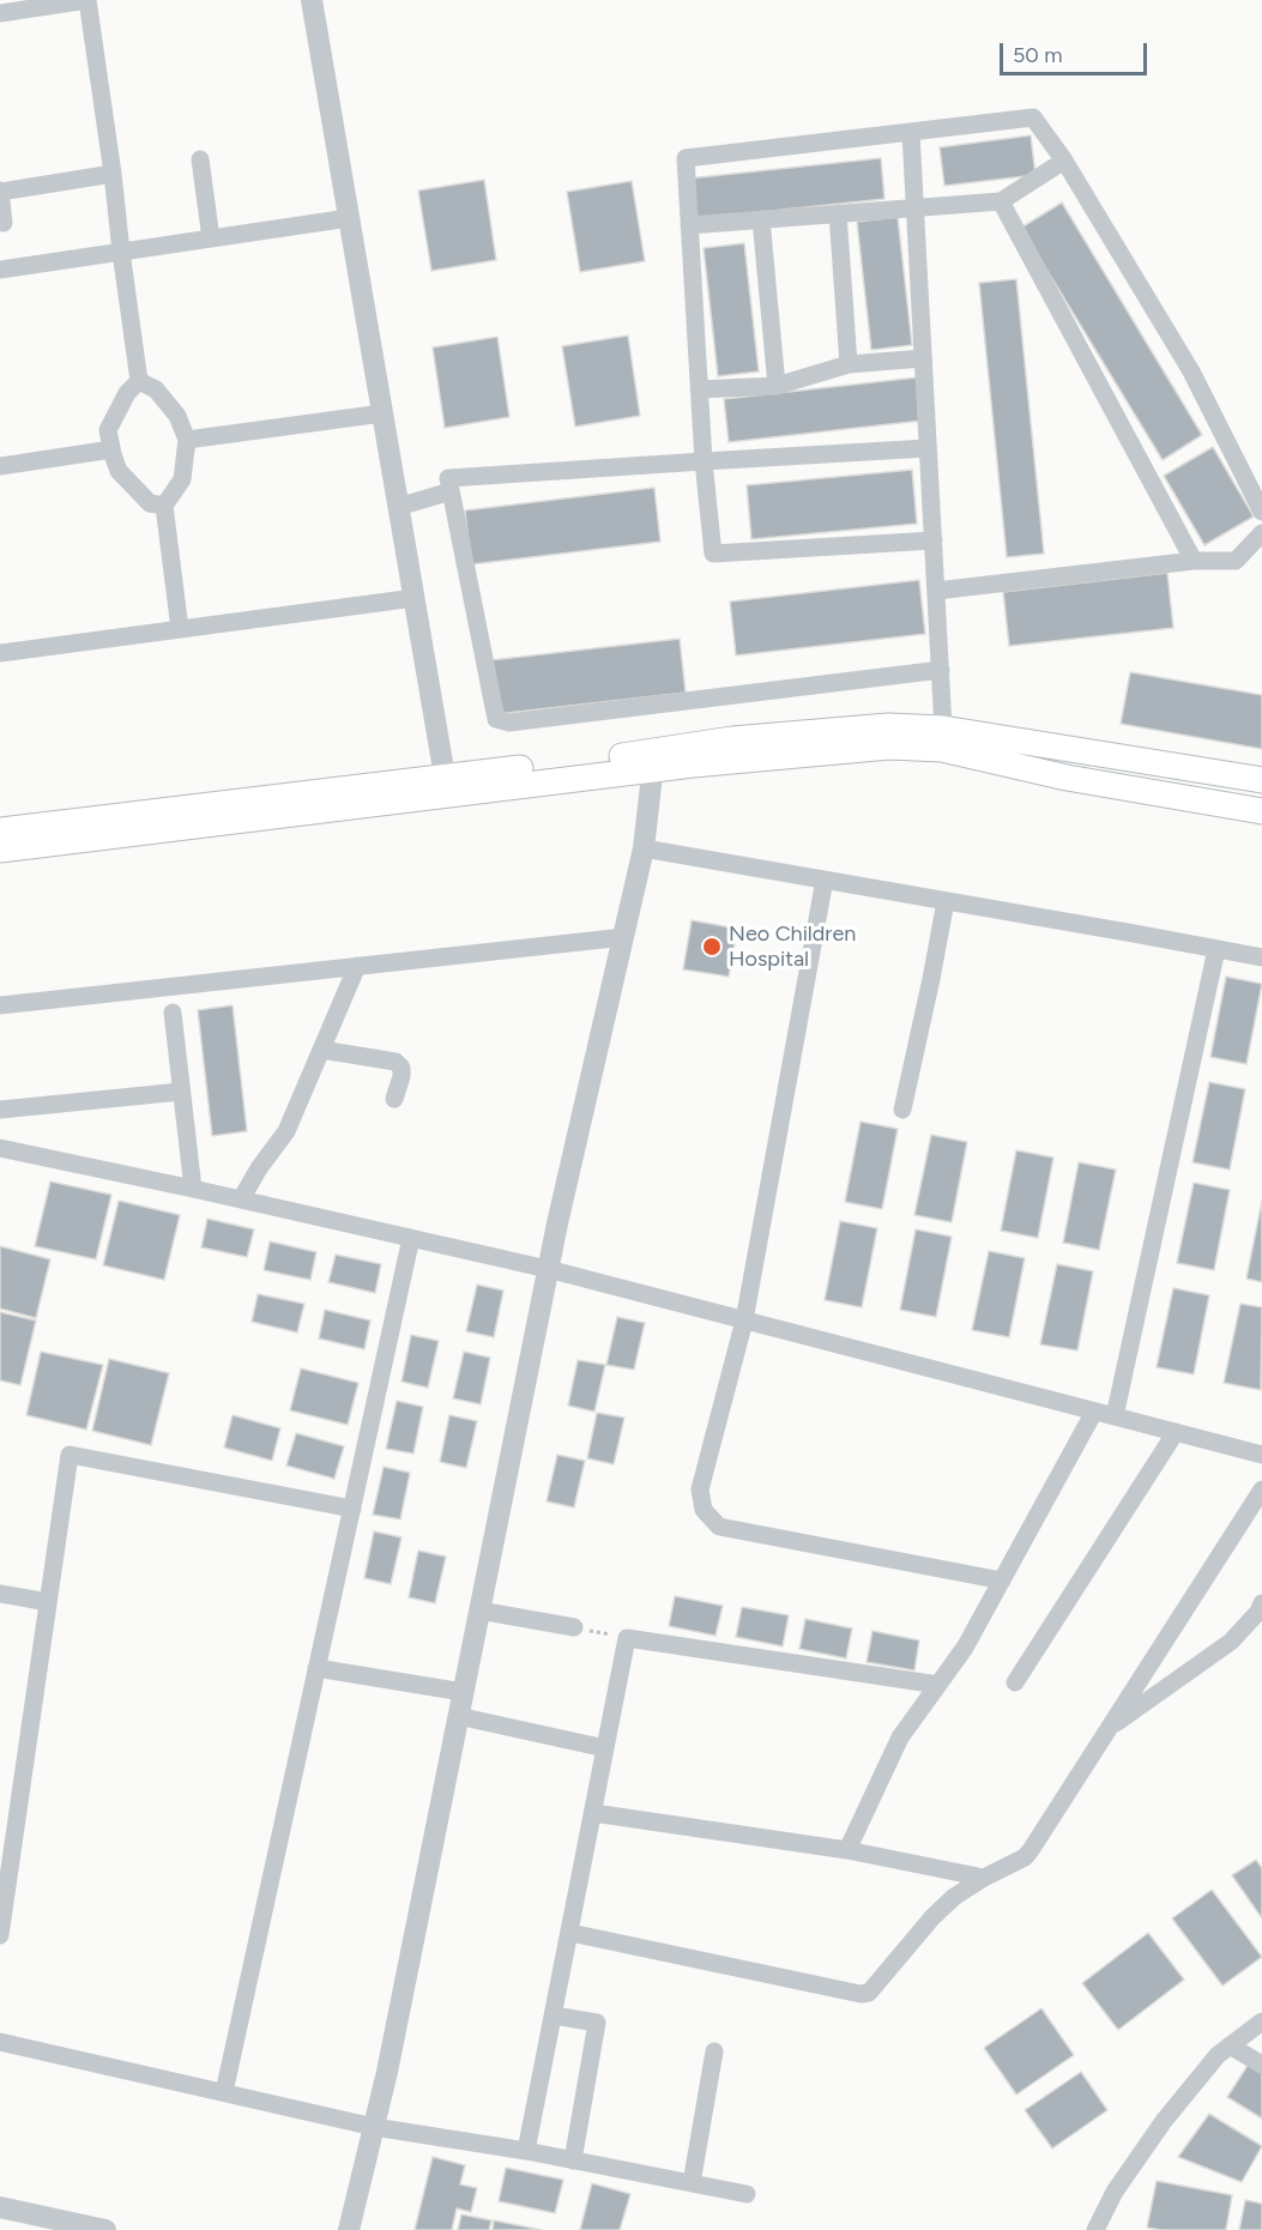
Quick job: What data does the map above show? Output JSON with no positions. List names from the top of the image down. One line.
{"places":["Neo Children Hospital"],"scale_bar":"50 m"}
